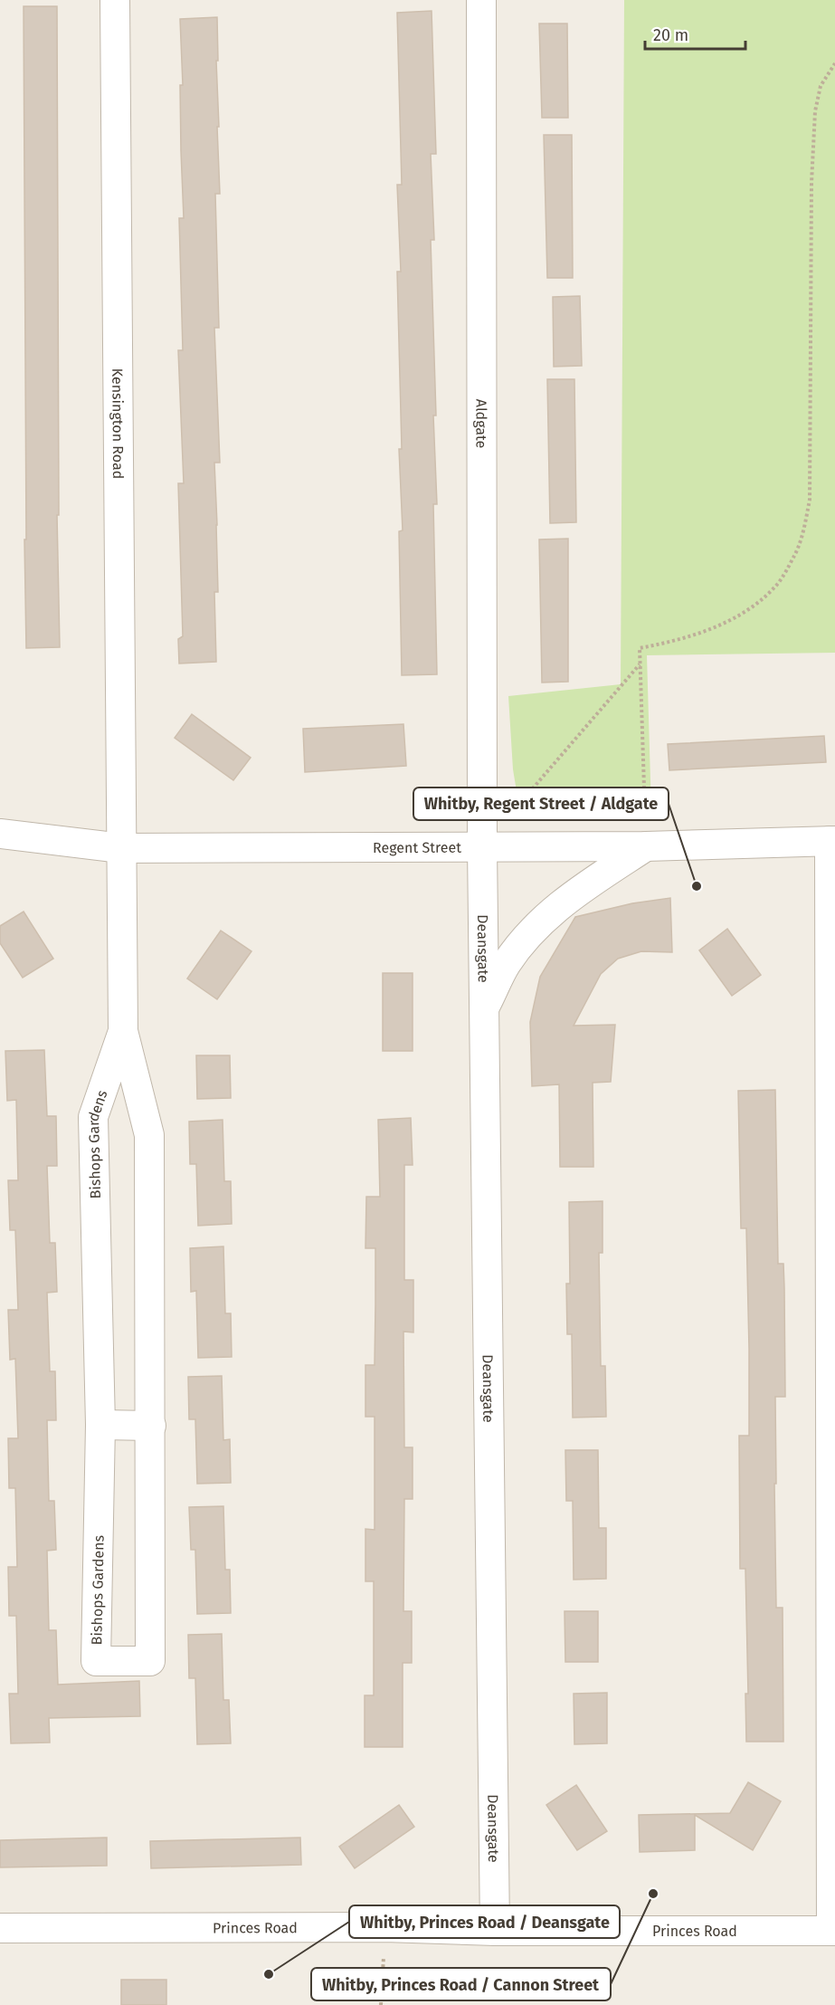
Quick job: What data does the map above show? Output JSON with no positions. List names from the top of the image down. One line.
{"streets":{"street":["Aldgate","Kensington Road","Regent Street","Deansgate","Bishops Gardens","Princes Road"]},"crossings":[["Aldgate","Regent Street"],["Aldgate","Deansgate"],["Kensington Road","Regent Street"],["Kensington Road","Bishops Gardens"],["Regent Street","Deansgate"],["Regent Street","Bishops Gardens"],["Deansgate","Princes Road"]],"places":["Whitby, Regent Street / Aldgate","Whitby, Princes Road / Cannon Street","Whitby, Princes Road / Deansgate"],"scale_bar":"20 m"}
